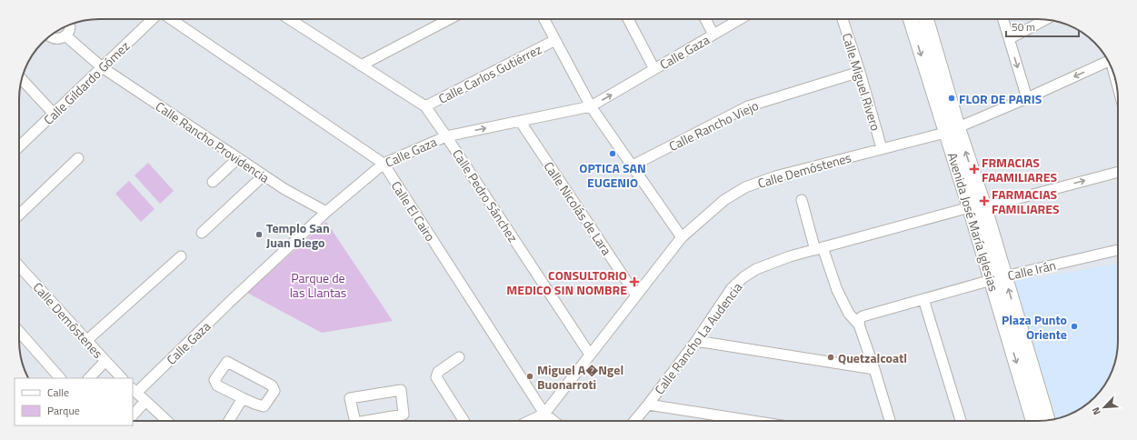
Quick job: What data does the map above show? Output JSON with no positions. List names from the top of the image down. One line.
{"streets":{"main road":["Avenida José María Iglesias"],"street":["Calle Gaza","Calle Carlos Gutiérrez","Calle Miguel Rivero","Calle Gildardo Gómez","Calle Rancho Viejo","Calle Rancho Providencia","Calle Demóstenes","Calle Pedro Sánchez","Calle Nicolás de Lara","Calle El Cairo","Calle Irán","Calle Rancho La Audencia"]},"crossings":[["Calle Gaza","Calle Rancho Providencia"],["Calle Gaza","Calle Pedro Sánchez"],["Calle Gaza","Calle Nicolás de Lara"],["Calle Gaza","Calle El Cairo"],["Calle Carlos Gutiérrez","Calle Pedro Sánchez"],["Calle Miguel Rivero","Calle Rancho Viejo"],["Calle Miguel Rivero","Calle Demóstenes"],["Calle Gildardo Gómez","Calle Rancho Providencia"],["Calle Demóstenes","Calle Pedro Sánchez"],["Calle Demóstenes","Calle Nicolás de Lara"],["Calle Demóstenes","Calle El Cairo"],["Calle Demóstenes","Avenida José María Iglesias"],["Avenida José María Iglesias","Calle Irán"],["Avenida José María Iglesias","Calle Rancho La Audencia"]],"parks":["Parque de las Llantas"],"places":{"other":["FLOR DE PARIS","OPTICA SAN EUGENIO","Templo San Juan Diego","Plaza Punto Oriente","Quetzalcoatl","Miguel A�Ngel Buonarroti"],"health":["FRMACIAS FAAMILIARES","FARMACIAS FAMILIARES","CONSULTORIO MEDICO SIN NOMBRE"]},"legend":["Calle","Parque"],"scale_bar":"50 m","north":"bottom left"}
